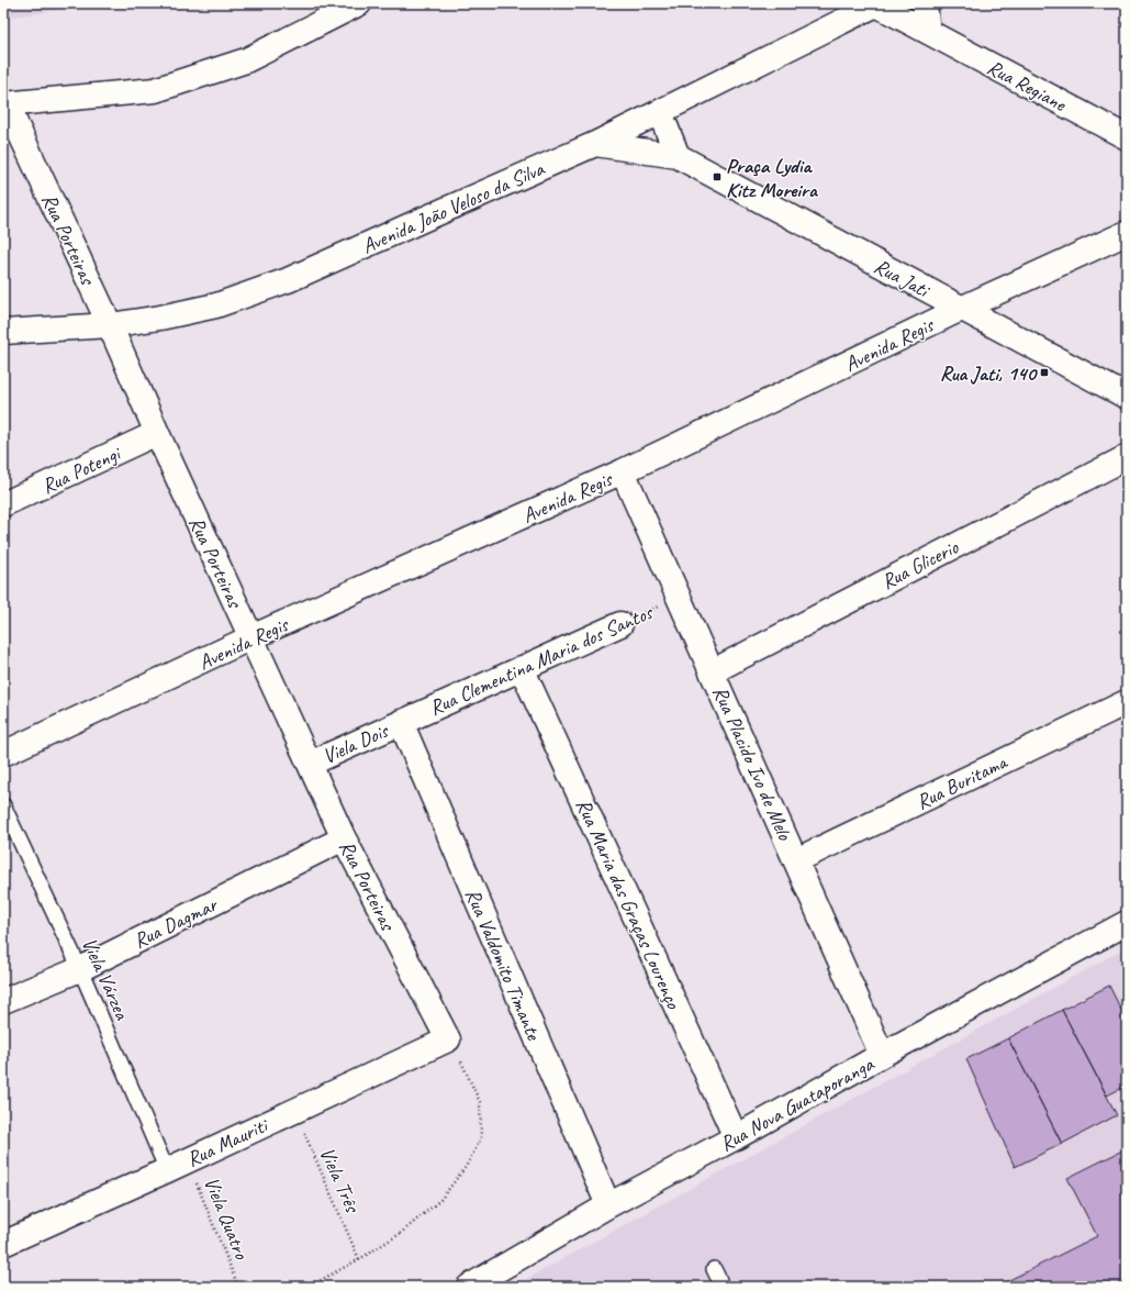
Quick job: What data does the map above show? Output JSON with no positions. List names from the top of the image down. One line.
{"streets":{"street":["Rua Regiane","Avenida João Veloso da Silva","Rua Porteiras","Rua Jati","Avenida Regis","Rua Potengi","Rua Glicerio","Rua Clementina Maria dos Santos","Viela Dois","Rua Placido Ivo de Melo","Rua Buritama","Rua Maria das Graças Lourenço","Rua Dagmar","Rua Valdomito Timante","Rua Nova Guataporanga","Rua Mauriti"],"lane":["Viela Várzea"],"path":["Viela Três","Viela Quatro"]},"crossings":[["Rua Regiane","Avenida João Veloso da Silva"],["Avenida João Veloso da Silva","Rua Porteiras"],["Avenida João Veloso da Silva","Rua Jati"],["Rua Porteiras","Avenida Regis"],["Rua Porteiras","Rua Potengi"],["Rua Porteiras","Viela Dois"],["Rua Porteiras","Rua Dagmar"],["Rua Porteiras","Rua Mauriti"],["Rua Jati","Avenida Regis"],["Avenida Regis","Rua Placido Ivo de Melo"],["Rua Glicerio","Rua Placido Ivo de Melo"],["Rua Clementina Maria dos Santos","Viela Dois"],["Rua Clementina Maria dos Santos","Rua Placido Ivo de Melo"],["Rua Clementina Maria dos Santos","Rua Maria das Graças Lourenço"],["Rua Clementina Maria dos Santos","Rua Valdomito Timante"],["Viela Dois","Rua Valdomito Timante"],["Rua Placido Ivo de Melo","Rua Buritama"],["Rua Placido Ivo de Melo","Rua Nova Guataporanga"],["Rua Maria das Graças Lourenço","Rua Nova Guataporanga"],["Rua Dagmar","Viela Várzea"],["Rua Valdomito Timante","Rua Nova Guataporanga"],["Viela Várzea","Rua Mauriti"],["Viela Várzea","Viela Quatro"],["Rua Mauriti","Viela Três"],["Rua Mauriti","Viela Quatro"]],"places":{"transit":["Praça Lydia Kitz Moreira","Rua Jati, 140"]}}
